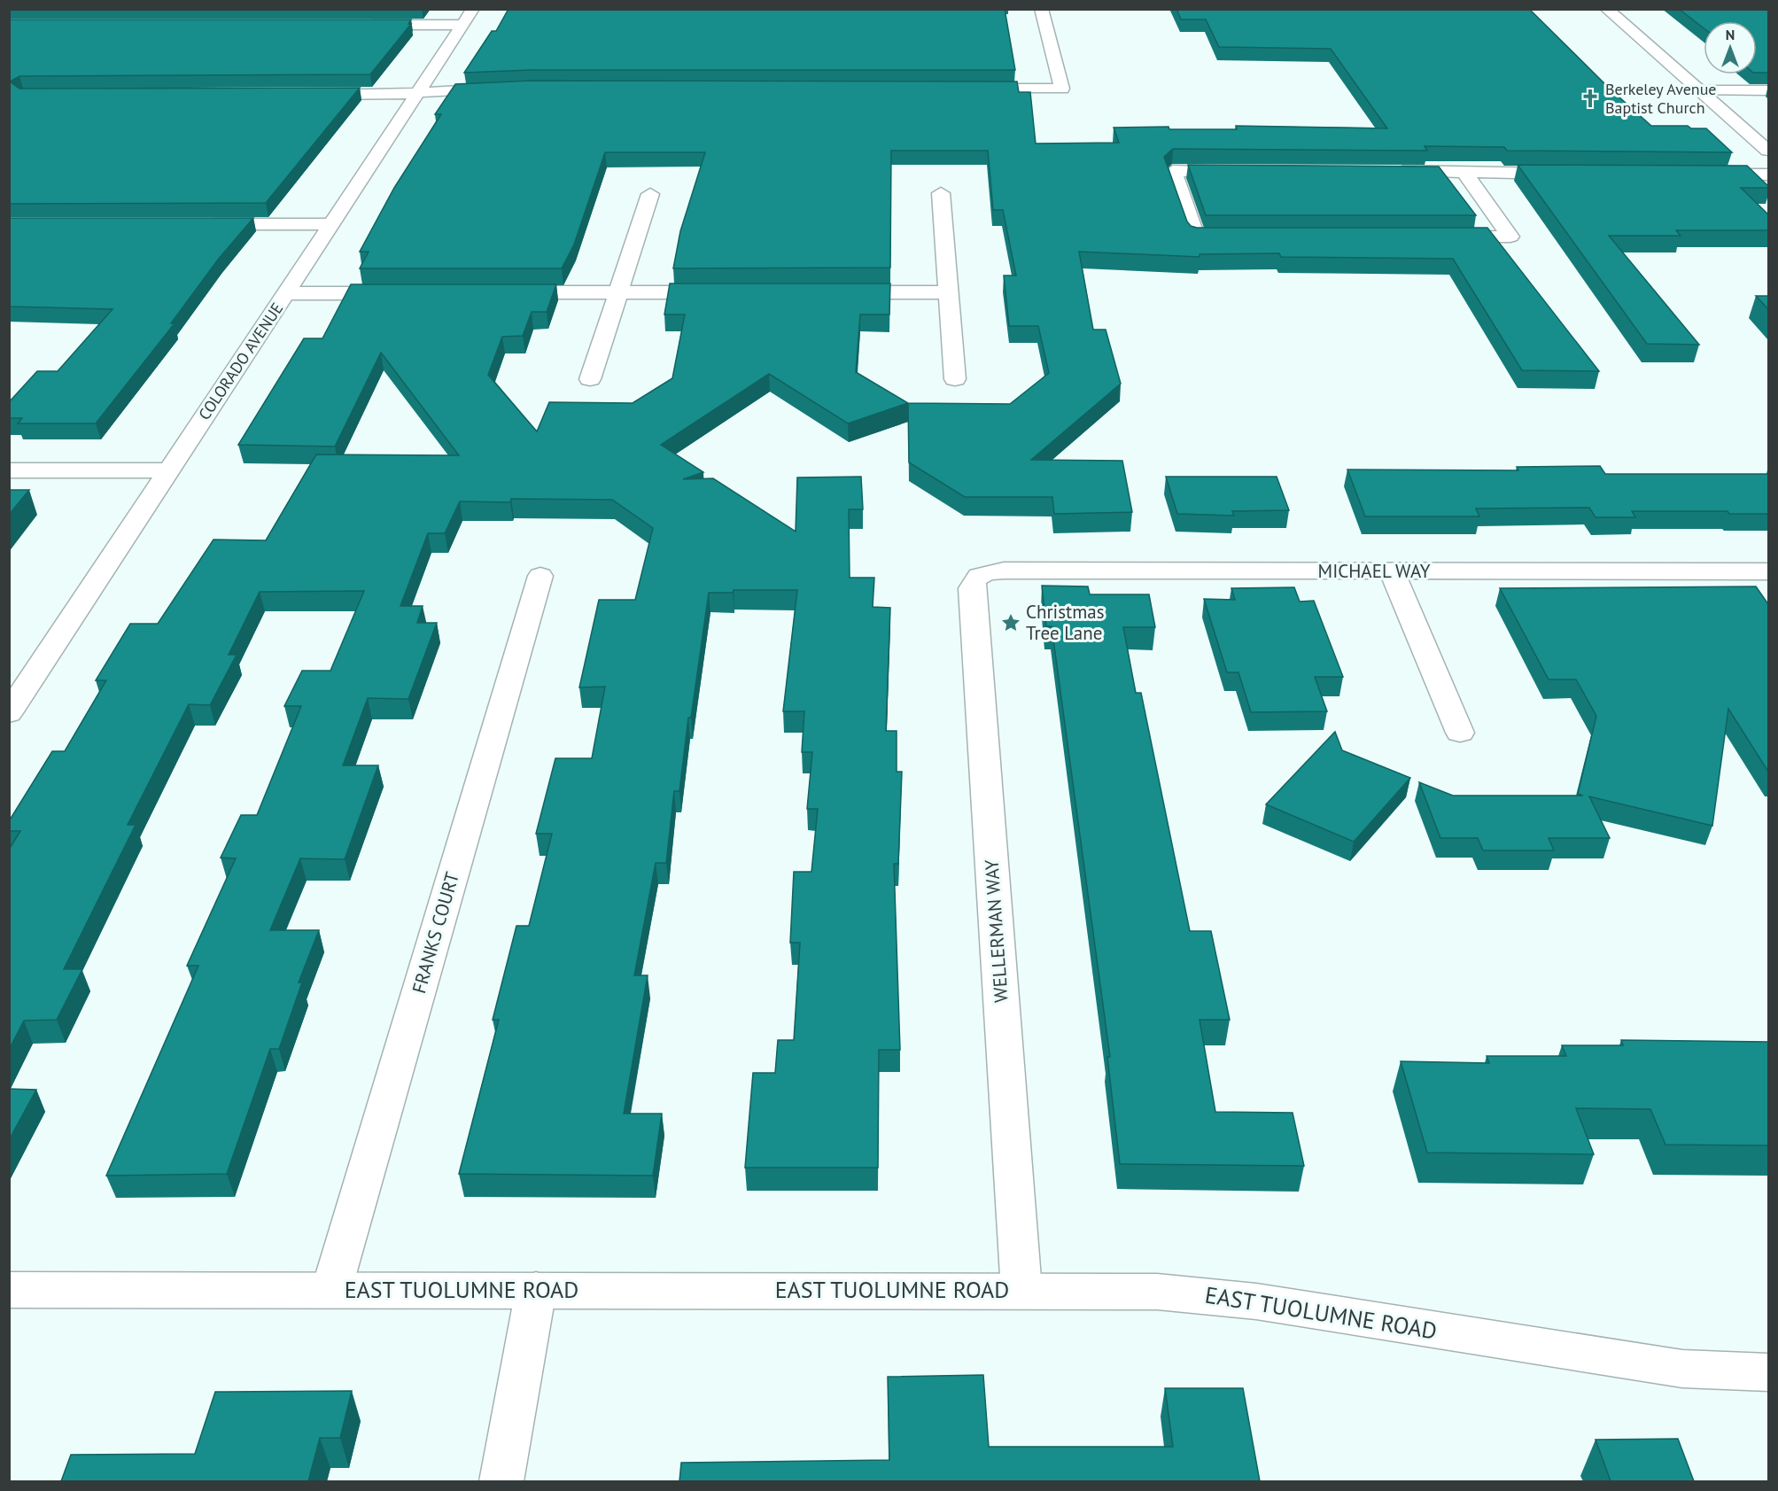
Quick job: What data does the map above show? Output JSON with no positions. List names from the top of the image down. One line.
{"streets":{"street":["COLORADO AVENUE","MICHAEL WAY","WELLERMAN WAY","FRANKS COURT","EAST TUOLUMNE ROAD"]},"crossings":[["MICHAEL WAY","WELLERMAN WAY"],["WELLERMAN WAY","EAST TUOLUMNE ROAD"],["FRANKS COURT","EAST TUOLUMNE ROAD"]],"places":{"church":["Berkeley Avenue Baptist Church"],"place":["Christmas Tree Lane"]},"north":"top"}
